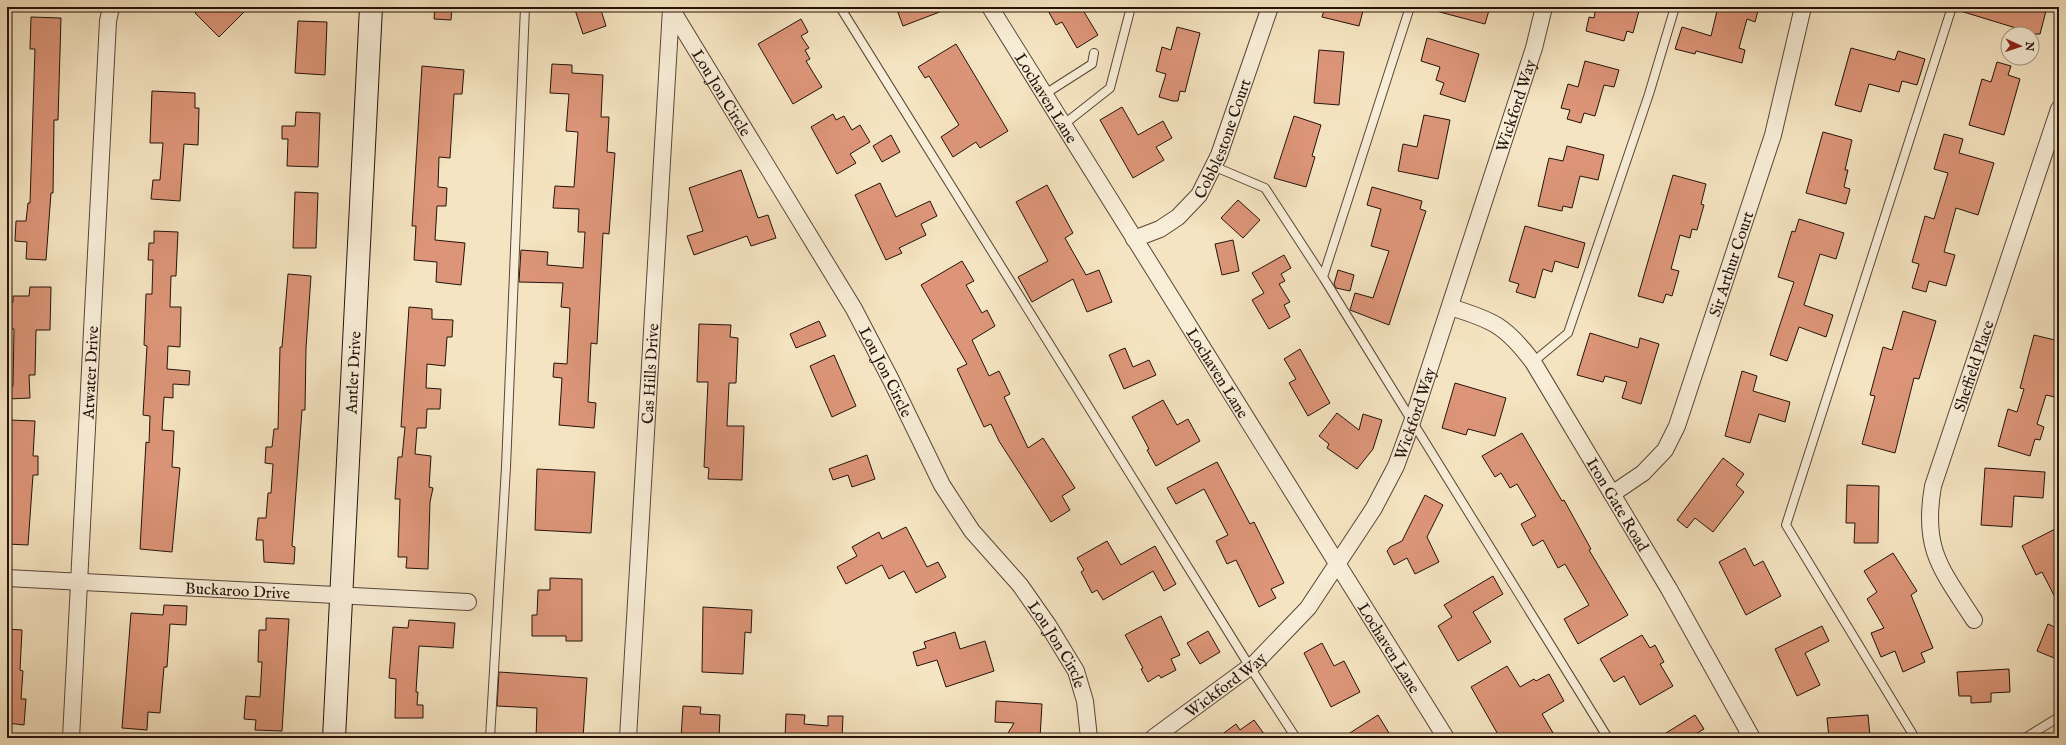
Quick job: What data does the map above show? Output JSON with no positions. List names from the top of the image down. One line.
{"streets":{"street":["Lou Jon Circle","Lochaven Lane","Wickford Way","Cobblestone Court","Sir Arthur Court","Sheffield Place","Atwater Drive","Antler Drive","Cas Hills Drive","Iron Gate Road","Buckaroo Drive"]},"crossings":[["Lou Jon Circle","Cas Hills Drive"],["Lochaven Lane","Wickford Way"],["Lochaven Lane","Cobblestone Court"],["Wickford Way","Iron Gate Road"],["Sir Arthur Court","Iron Gate Road"],["Atwater Drive","Buckaroo Drive"],["Antler Drive","Buckaroo Drive"]],"north":"right"}
